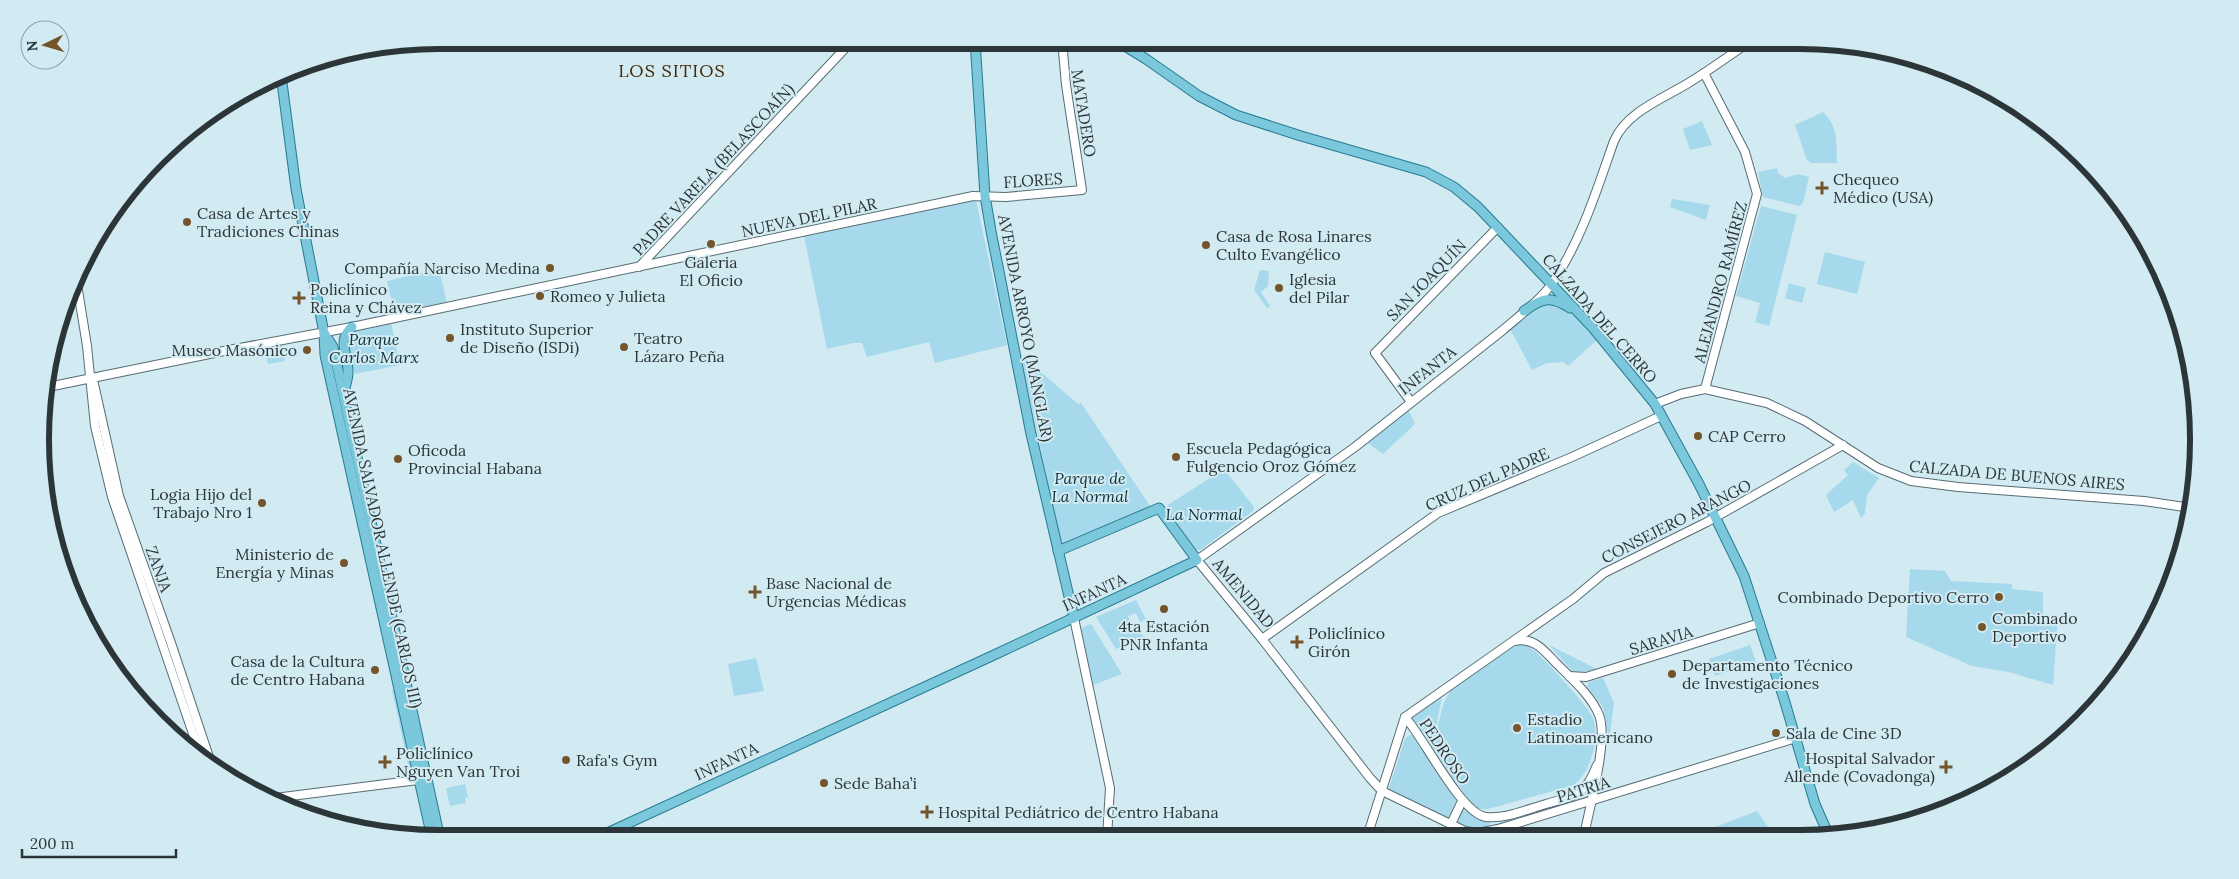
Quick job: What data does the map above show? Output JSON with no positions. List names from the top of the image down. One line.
{"streets":{"main road":["CALZADA DEL CERRO","AVENIDA ARROYO (MANGLAR)","INFANTA","AVENIDA SALVADOR ALLENDE (CARLOS III)","AMENIDAD"],"street":["MATADERO","PADRE VARELA (BELASCOAÍN)","FLORES","NUEVA DEL PILAR","SAN JOAQUÍN","ALEJANDRO RAMÍREZ","CALZADA DE BUENOS AIRES","CRUZ DEL PADRE","CONSEJERO ARANGO","ZANJA","SARAVIA","PEDROSO","PATRIA"]},"crossings":[["MATADERO","FLORES"],["PADRE VARELA (BELASCOAÍN)","NUEVA DEL PILAR"],["PADRE VARELA (BELASCOAÍN)","AVENIDA SALVADOR ALLENDE (CARLOS III)"],["PADRE VARELA (BELASCOAÍN)","ZANJA"],["FLORES","NUEVA DEL PILAR"],["FLORES","AVENIDA ARROYO (MANGLAR)"],["NUEVA DEL PILAR","AVENIDA ARROYO (MANGLAR)"],["SAN JOAQUÍN","CALZADA DEL CERRO"],["SAN JOAQUÍN","INFANTA"],["ALEJANDRO RAMÍREZ","INFANTA"],["ALEJANDRO RAMÍREZ","CALZADA DE BUENOS AIRES"],["CALZADA DEL CERRO","INFANTA"],["CALZADA DEL CERRO","CALZADA DE BUENOS AIRES"],["CALZADA DEL CERRO","CRUZ DEL PADRE"],["CALZADA DEL CERRO","CONSEJERO ARANGO"],["CALZADA DEL CERRO","SARAVIA"],["CALZADA DEL CERRO","PATRIA"],["AVENIDA ARROYO (MANGLAR)","INFANTA"],["AVENIDA ARROYO (MANGLAR)","AMENIDAD"],["INFANTA","AMENIDAD"],["CALZADA DE BUENOS AIRES","CONSEJERO ARANGO"],["CRUZ DEL PADRE","AMENIDAD"],["AMENIDAD","PATRIA"],["PEDROSO","PATRIA"]],"districts":["LOS SITIOS"],"parks":["Parque Carlos Marx","Parque de La Normal","La Normal"],"places":{"health":["Chequeo Médico (USA)","Policlínico Reina y Chávez","Base Nacional de Urgencias Médicas","Policlínico Girón","Policlínico Nguyen Van Troi","Hospital Salvador Allende (Covadonga)","Hospital Pediátrico de Centro Habana"],"other":["Casa de Artes y Tradiciones Chinas","Galeria El Oficio","Casa de Rosa Linares Culto Evangélico","Compañía Narciso Medina","Iglesia del Pilar","Romeo y Julieta","Instituto Superior de Diseño (ISDi)","Teatro Lázaro Peña","Museo Masónico","CAP Cerro","Escuela Pedagógica Fulgencio Oroz Gómez","Oficoda Provincial Habana","Logia Hijo del Trabajo Nro 1","Ministerio de Energía y Minas","Combinado Deportivo Cerro","4ta Estación PNR Infanta","Combinado Deportivo","Casa de la Cultura de Centro Habana","Departamento Técnico de Investigaciones","Estadio Latinoamericano","Sala de Cine 3D","Rafa's Gym","Sede Baha’i"]},"scale_bar":"200 m","north":"left"}
